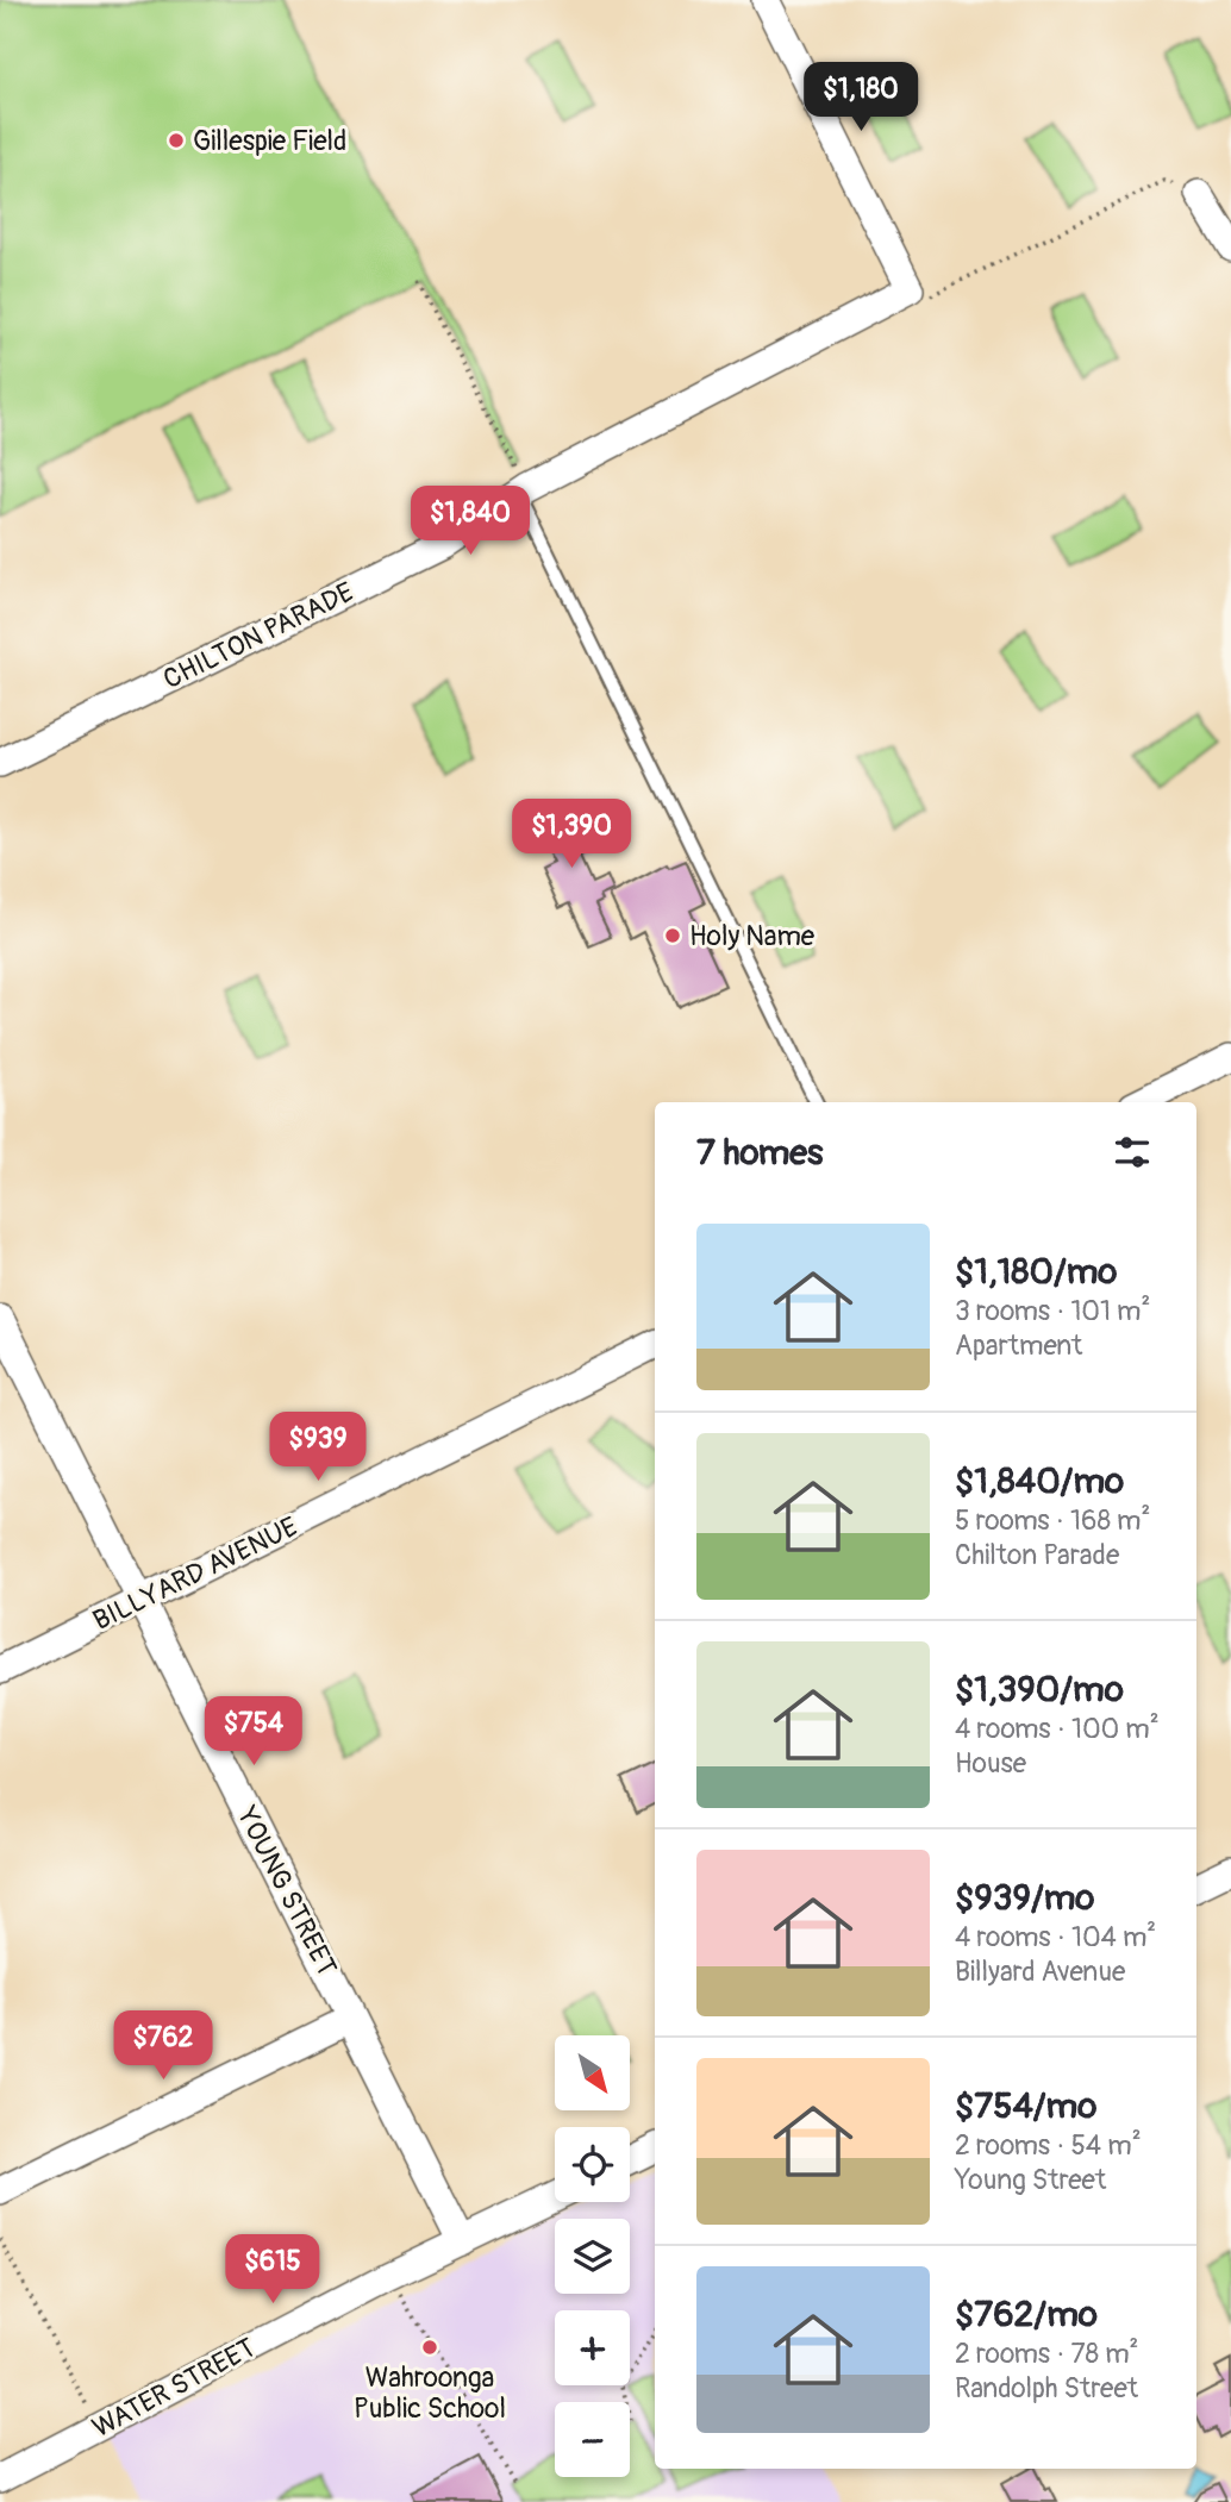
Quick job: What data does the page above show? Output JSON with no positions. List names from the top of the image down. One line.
{"streets":{"street":["CHILTON PARADE","BILLYARD AVENUE","YOUNG STREET","WATER STREET"]},"crossings":[["BILLYARD AVENUE","YOUNG STREET"],["YOUNG STREET","WATER STREET"]],"places":["Gillespie Field","Holy Name","Wahroonga Public School"],"north":"bottom right","page":{"price":["$1,180","$1,840","$1,390","$939","$754","$762","$615"],"heading":"7 homes","list":[{"name":"$1,180/mo","note":"3 rooms · 101 m² · Apartment"},{"name":"$1,840/mo","note":"5 rooms · 168 m² · Chilton Parade"},{"name":"$1,390/mo","note":"4 rooms · 100 m² · House"},{"name":"$939/mo","note":"4 rooms · 104 m² · Billyard Avenue"},{"name":"$754/mo","note":"2 rooms · 54 m² · Young Street"},{"name":"$762/mo","note":"2 rooms · 78 m² · Randolph Street"}],"map_buttons":["+","−"]}}
